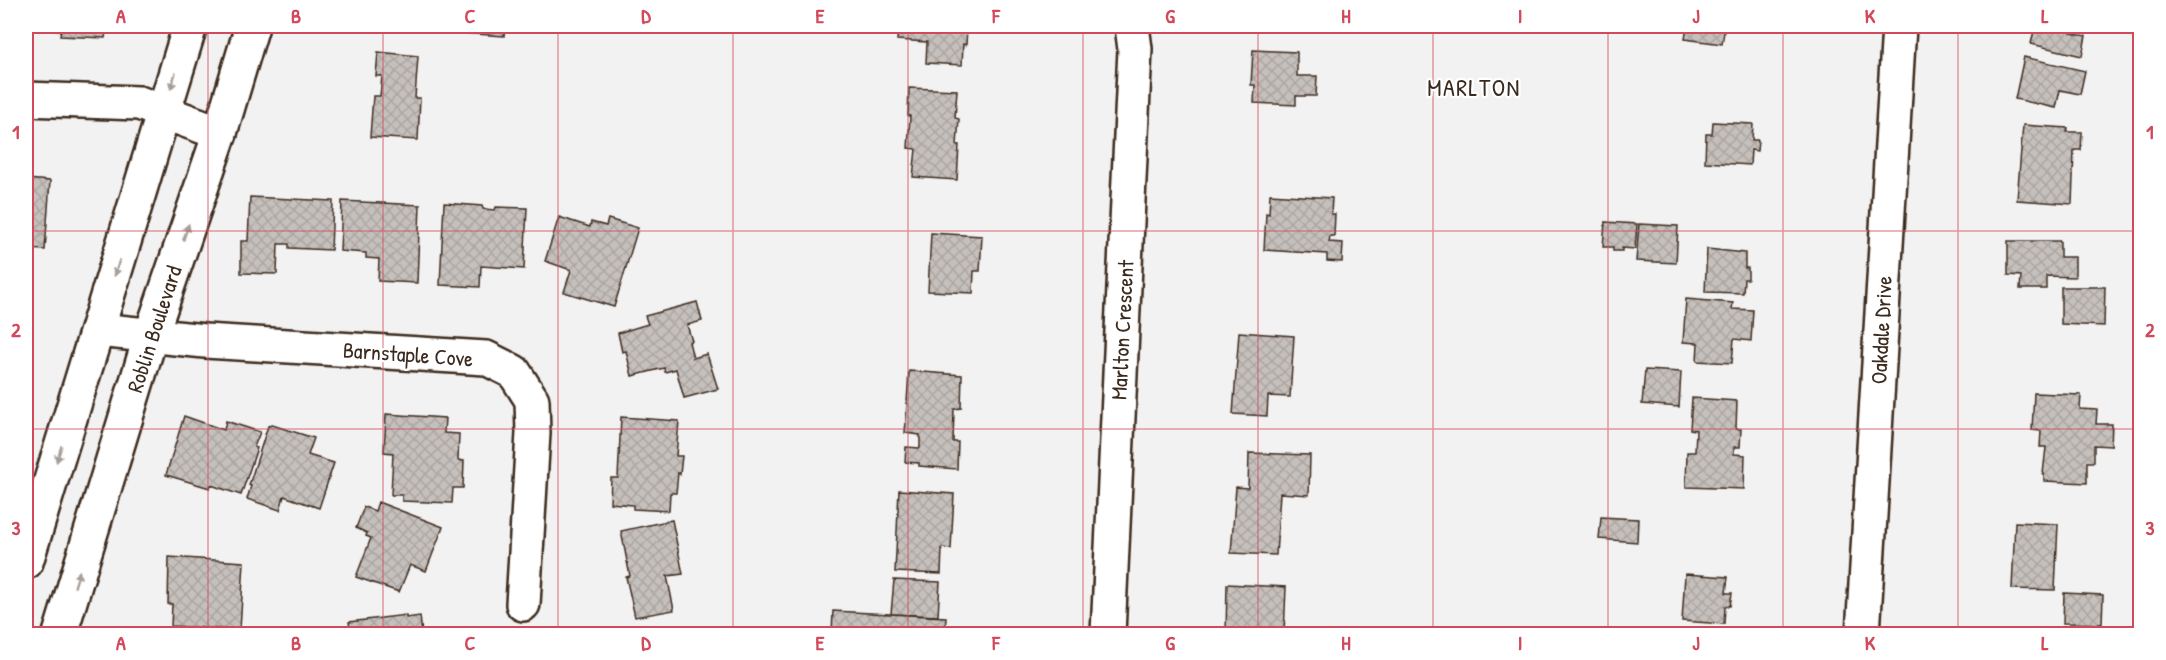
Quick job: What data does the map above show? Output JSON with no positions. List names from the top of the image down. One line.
{"streets":{"street":["Roblin Boulevard","Marlton Crescent","Oakdale Drive","Barnstaple Cove"]},"crossings":[["Roblin Boulevard","Barnstaple Cove"]],"districts":["MARLTON"],"grid":{"columns":["A","B","C","D","E","F","G","H","I","J","K","L"],"rows":["1","2","3"]}}
